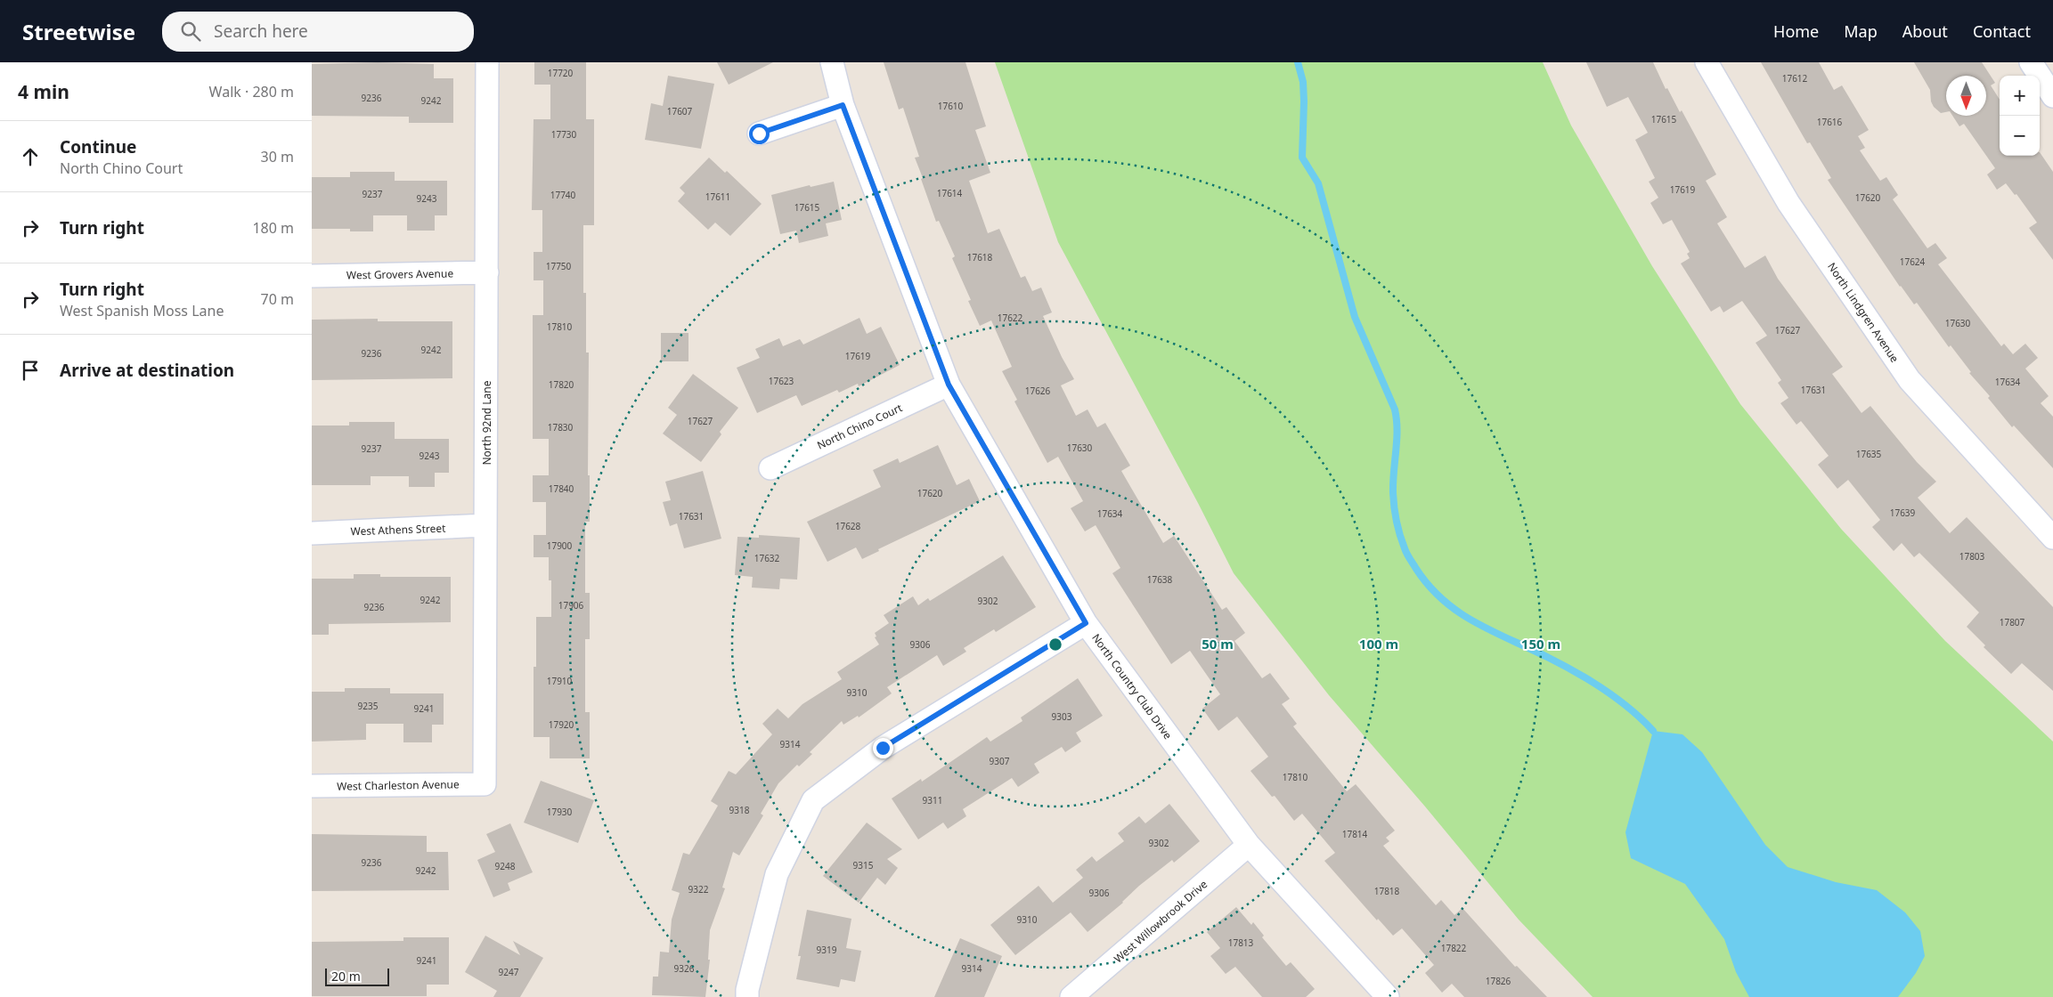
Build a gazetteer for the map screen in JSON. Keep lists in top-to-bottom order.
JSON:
{
  "streets": {
    "street": [
      "West Grovers Avenue",
      "North Lindgren Avenue",
      "North 92nd Lane",
      "North Chino Court",
      "West Athens Street",
      "North Country Club Drive",
      "West Charleston Avenue",
      "West Willowbrook Drive"
    ]
  },
  "crossings": [
    ["West Grovers Avenue", "North 92nd Lane"],
    ["North 92nd Lane", "West Athens Street"],
    ["North 92nd Lane", "West Charleston Avenue"],
    ["North Chino Court", "North Country Club Drive"],
    ["North Country Club Drive", "West Willowbrook Drive"]
  ],
  "house_numbers": [
    "17720",
    "17612",
    "9236",
    "9242",
    "17610",
    "17607",
    "17615",
    "17616",
    "17730",
    "17619",
    "17614",
    "9237",
    "17740",
    "17611",
    "17620",
    "9243",
    "17615",
    "17618",
    "17624",
    "17750",
    "17622",
    "17630",
    "17810",
    "17627",
    "9242",
    "9236",
    "17619",
    "17623",
    "17634",
    "17820",
    "17631",
    "17626",
    "17627",
    "17830",
    "17630",
    "9237",
    "17635",
    "9243",
    "17840",
    "17620",
    "17639",
    "17634",
    "17631",
    "17628",
    "17900",
    "17803",
    "17632",
    "17638",
    "9242",
    "9302",
    "17906",
    "9236",
    "17807",
    "9306",
    "17910",
    "9310",
    "9235",
    "9241",
    "9303",
    "17920",
    "9314",
    "9307",
    "17810",
    "9311",
    "9318",
    "17930",
    "17814",
    "9302",
    "9236",
    "9315",
    "9248",
    "9242",
    "9322",
    "17818",
    "9306",
    "9310",
    "17813",
    "17822",
    "9319",
    "9241",
    "9326",
    "9314",
    "9247",
    "17826"
  ],
  "scale_bar": "20 m",
  "north": "bottom",
  "page": {
    "header": "Streetwise",
    "search": "Search here",
    "nav": [
      "Home",
      "Map",
      "About",
      "Contact"
    ],
    "heading": ["4 min", "Walk · 280 m"],
    "map_buttons": ["+", "−"],
    "list": [
      ["Continue", "North Chino Court", "30 m"],
      ["Turn right", "180 m"],
      ["Turn right", "West Spanish Moss Lane", "70 m"],
      "Arrive at destination"
    ],
    "scale": "20 m"
  },
  "rings": ["50 m", "100 m", "150 m"]
}
